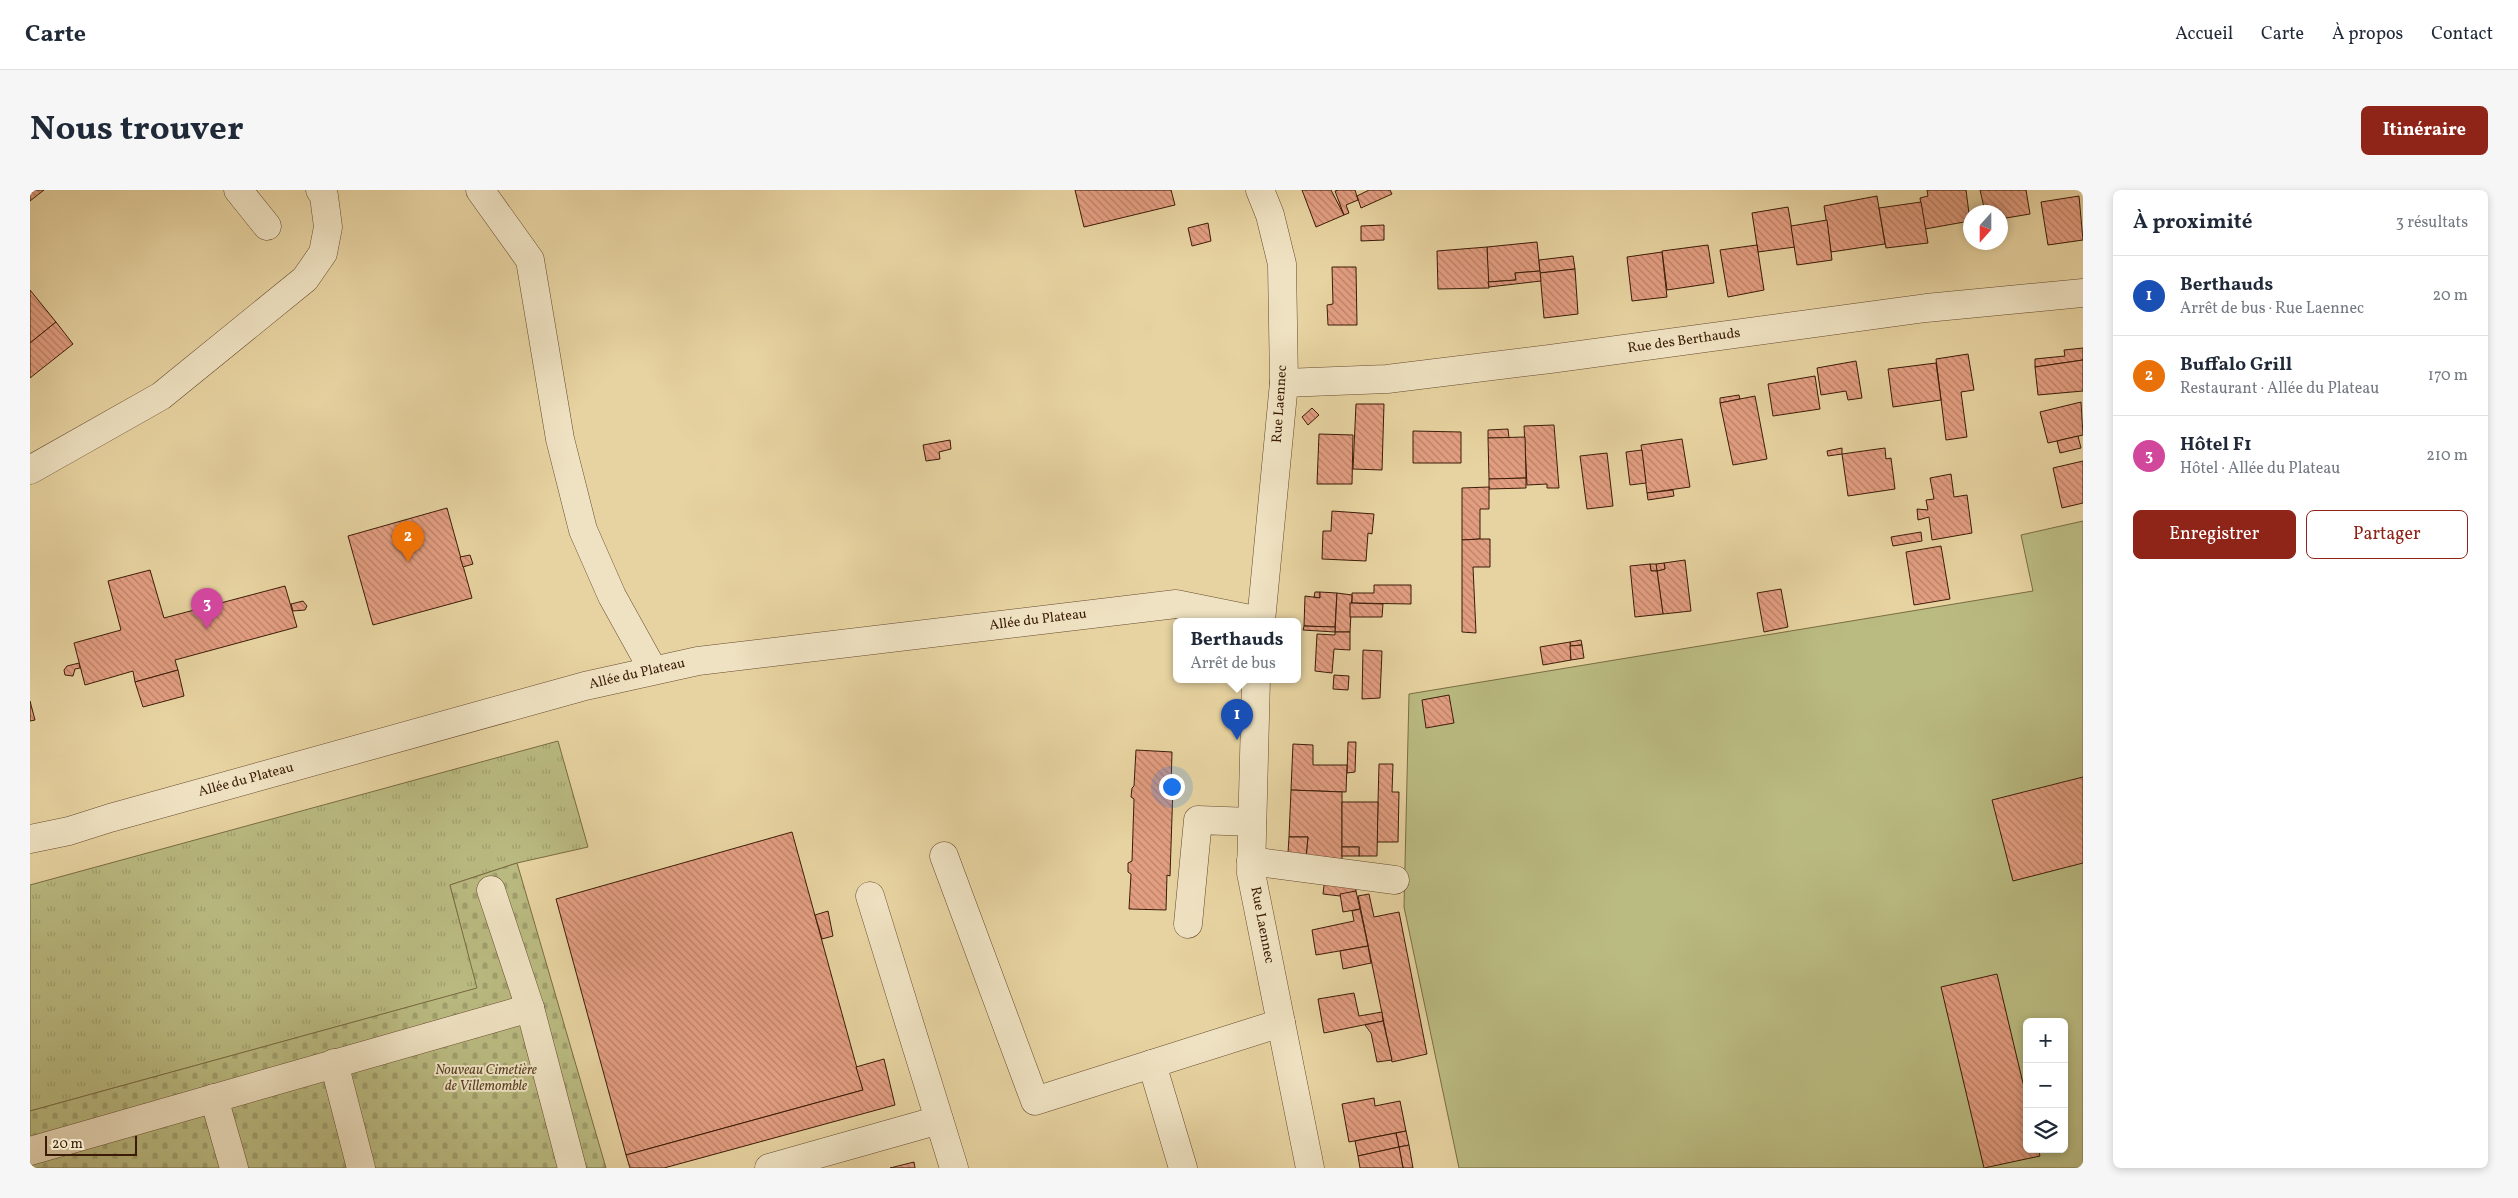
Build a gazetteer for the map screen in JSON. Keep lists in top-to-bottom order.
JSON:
{
  "streets": {
    "street": ["Rue des Berthauds", "Rue Laennec", "Allée du Plateau"]
  },
  "crossings": [
    ["Rue des Berthauds", "Rue Laennec"]
  ],
  "parks": ["Nouveau Cimetière de Villemomble"],
  "scale_bar": "20 m",
  "north": "bottom",
  "page": {
    "header": "Carte",
    "nav": [
      "Accueil",
      "Carte",
      "À propos",
      "Contact"
    ],
    "title": "Nous trouver",
    "buttons": [
      "Itinéraire",
      ["Enregistrer", "Partager"]
    ],
    "heading": ["À proximité", "3 résultats"],
    "list": [
      {
        "mark": "1",
        "name": "Berthauds",
        "note": "Arrêt de bus · Rue Laennec",
        "value": "20 m"
      },
      {
        "mark": "2",
        "name": "Buffalo Grill",
        "note": "Restaurant · Allée du Plateau",
        "value": "170 m"
      },
      {
        "mark": "3",
        "name": "Hôtel F1",
        "note": "Hôtel · Allée du Plateau",
        "value": "210 m"
      }
    ],
    "pins": ["2", "3", "1"],
    "popup": ["Berthauds", "Arrêt de bus"],
    "map_buttons": ["+", "−"],
    "scale": "20 m"
  }
}
